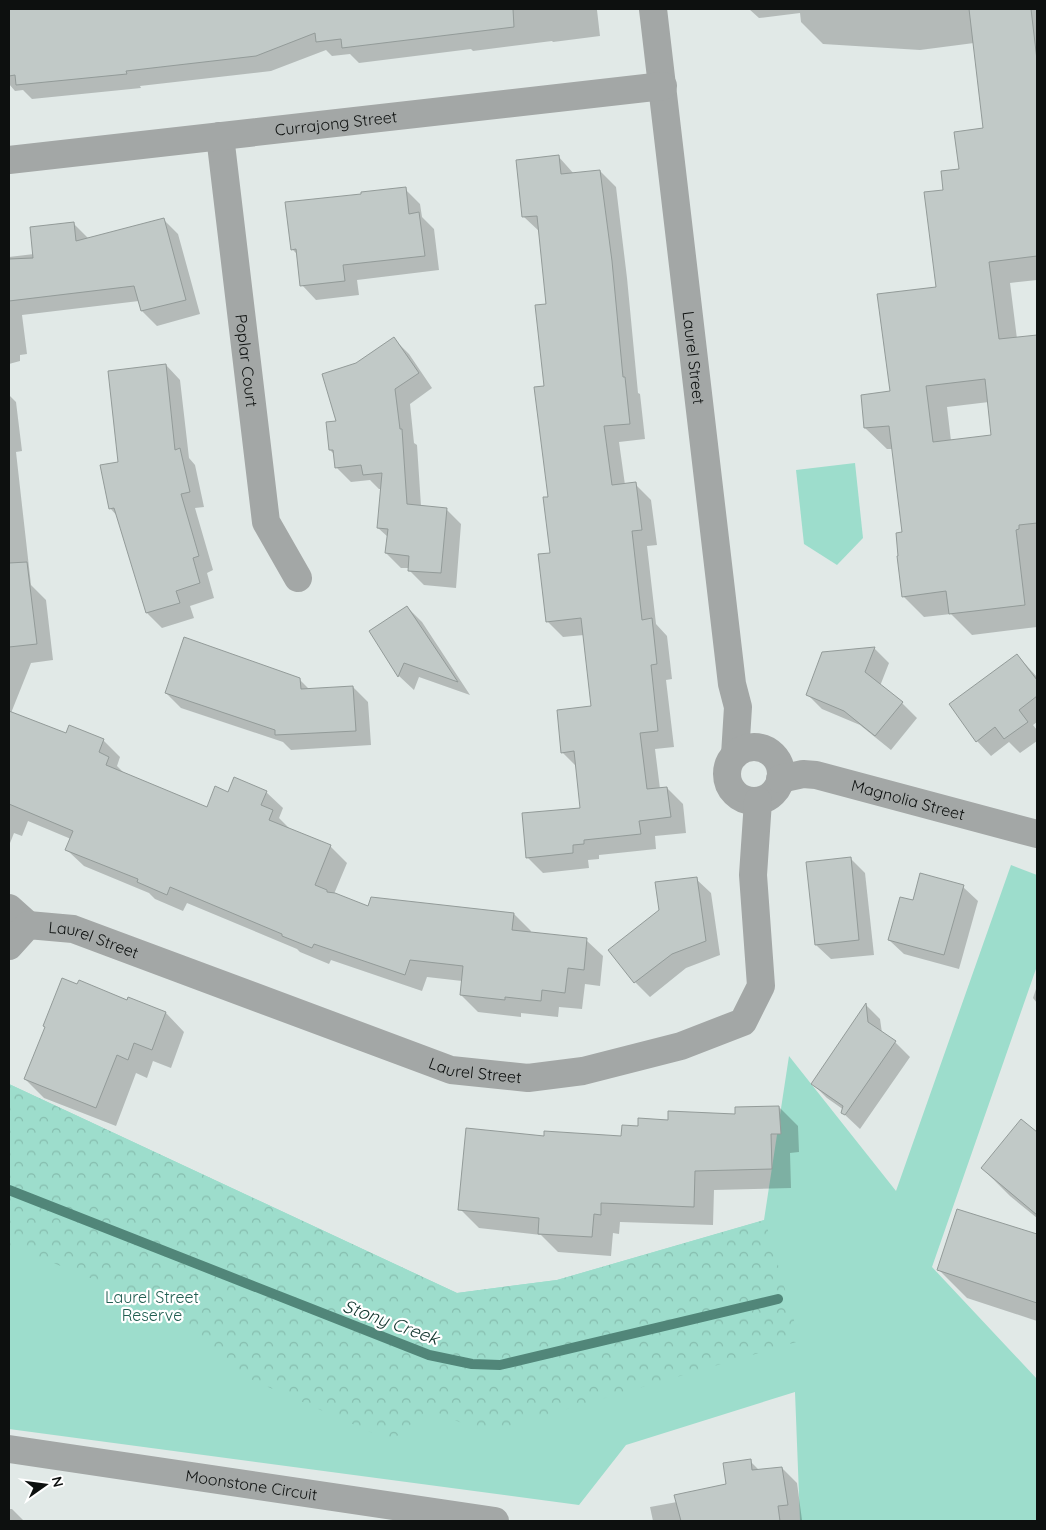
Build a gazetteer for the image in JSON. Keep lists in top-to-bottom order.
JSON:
{
  "streets": {
    "street": [
      "Currajong Street",
      "Laurel Street",
      "Poplar Court",
      "Magnolia Street",
      "Moonstone Circuit"
    ]
  },
  "crossings": [
    ["Currajong Street", "Laurel Street"],
    ["Currajong Street", "Poplar Court"],
    ["Laurel Street", "Magnolia Street"]
  ],
  "water": ["Stony Creek"],
  "parks": ["Laurel Street Reserve"],
  "north": "right"
}
